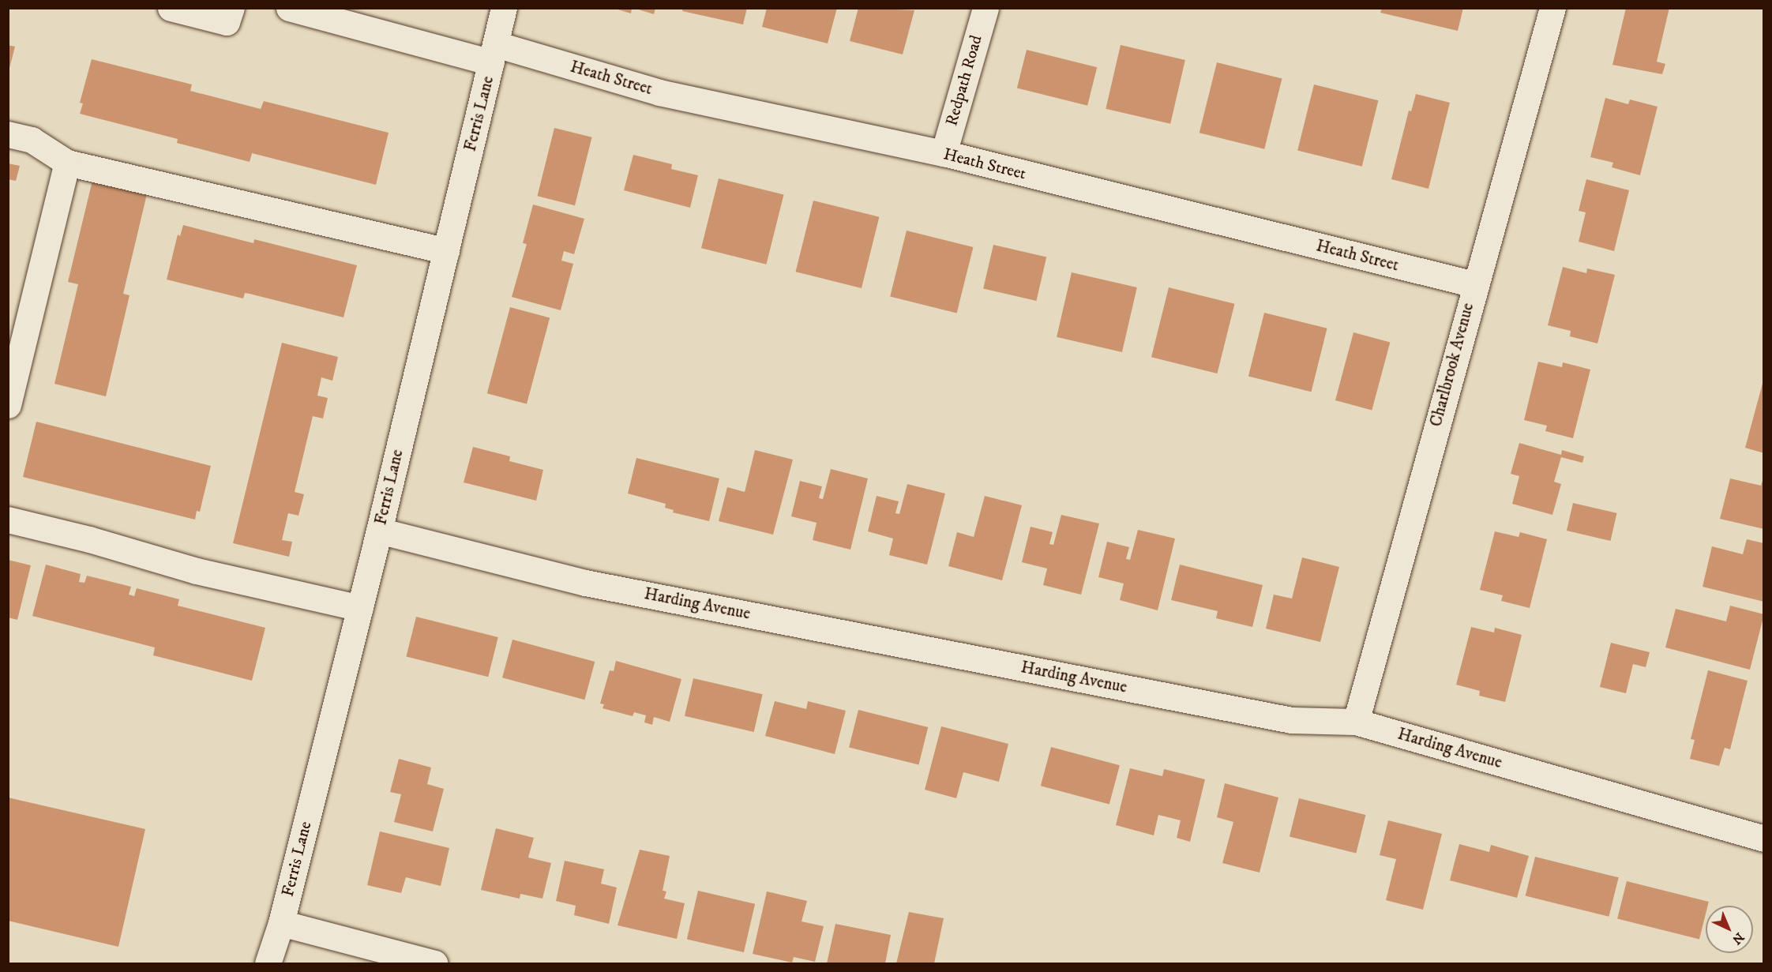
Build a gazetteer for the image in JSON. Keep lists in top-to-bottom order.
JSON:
{
  "streets": {
    "street": [
      "Heath Street",
      "Redpath Road",
      "Ferris Lane",
      "Charlbrook Avenue",
      "Harding Avenue"
    ]
  },
  "crossings": [
    ["Heath Street", "Redpath Road"],
    ["Heath Street", "Ferris Lane"],
    ["Heath Street", "Charlbrook Avenue"],
    ["Ferris Lane", "Harding Avenue"],
    ["Charlbrook Avenue", "Harding Avenue"]
  ],
  "north": "bottom right"
}
